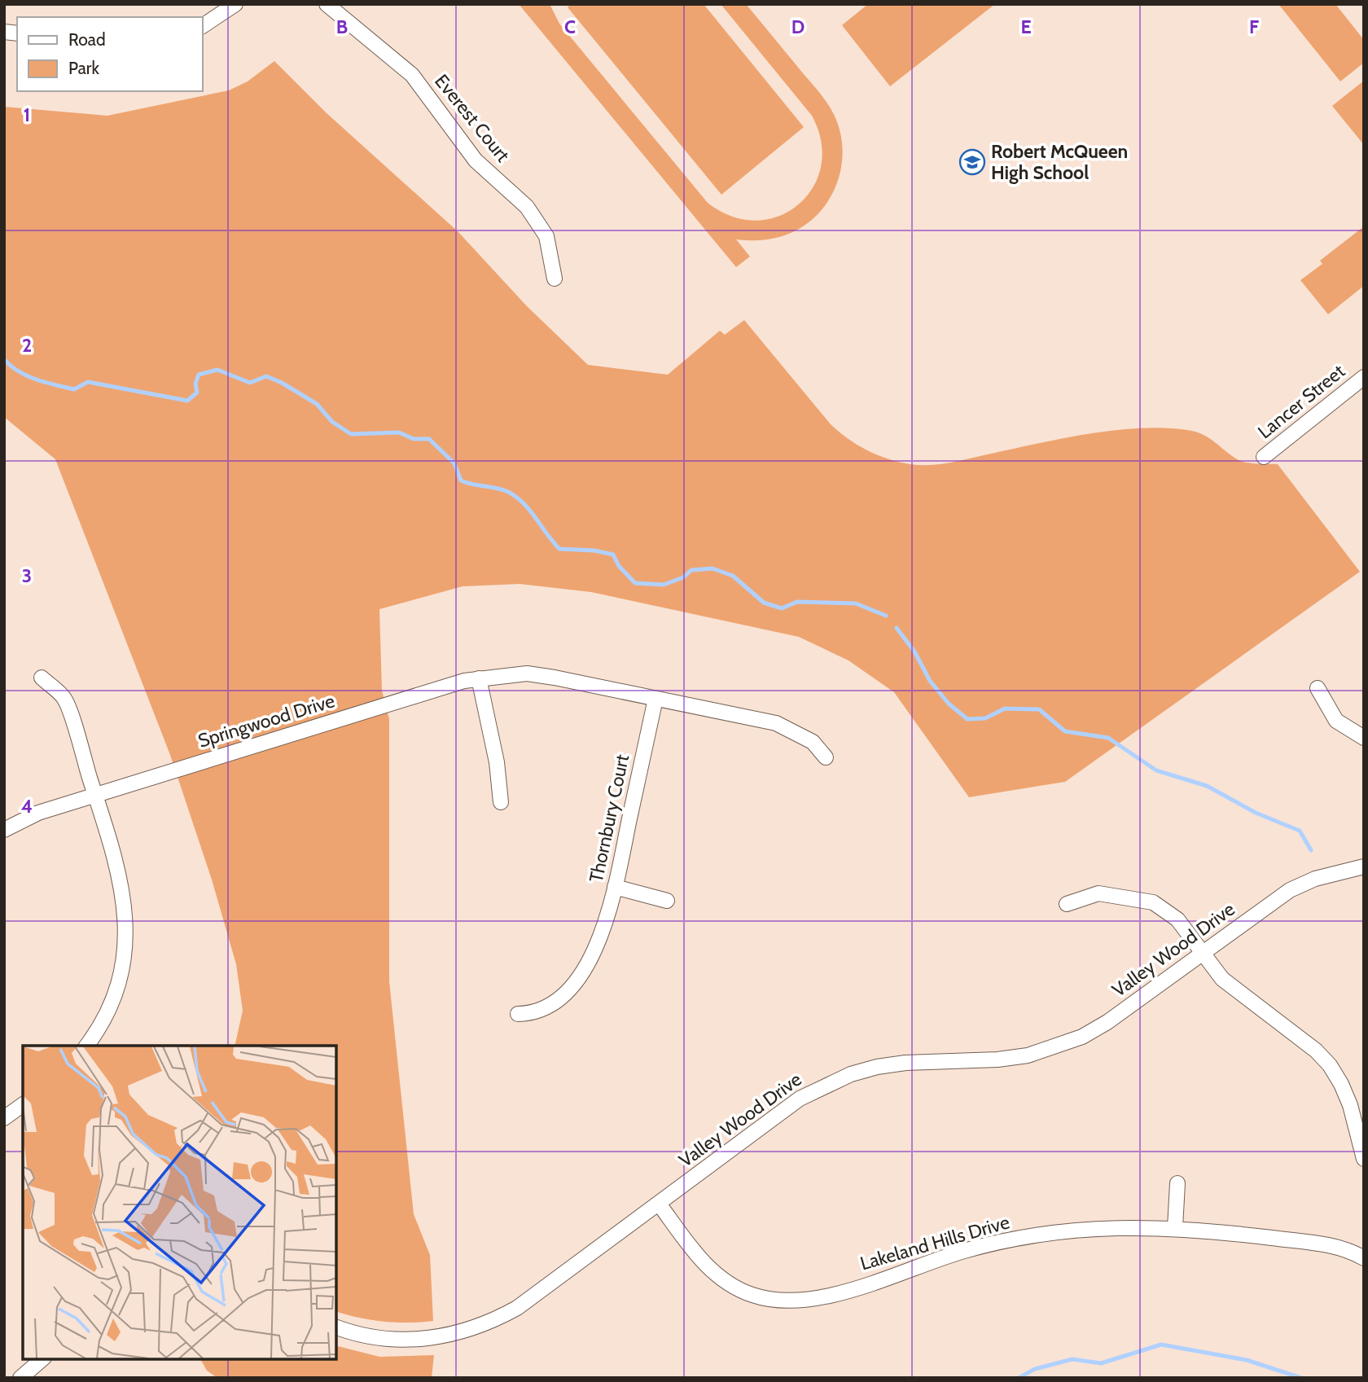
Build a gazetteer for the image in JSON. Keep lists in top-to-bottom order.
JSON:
{
  "streets": {
    "street": [
      "Everest Court",
      "Lancer Street",
      "Springwood Drive",
      "Thornbury Court",
      "Valley Wood Drive",
      "Lakeland Hills Drive"
    ]
  },
  "crossings": [
    ["Springwood Drive", "Thornbury Court"],
    ["Valley Wood Drive", "Lakeland Hills Drive"]
  ],
  "places": {
    "school or university": ["Robert McQueen High School"]
  },
  "legend": ["Road", "Park"],
  "grid": {
    "columns": [
      "B",
      "C",
      "D",
      "E",
      "F"
    ],
    "rows": [
      "1",
      "2",
      "3",
      "4"
    ]
  }
}
